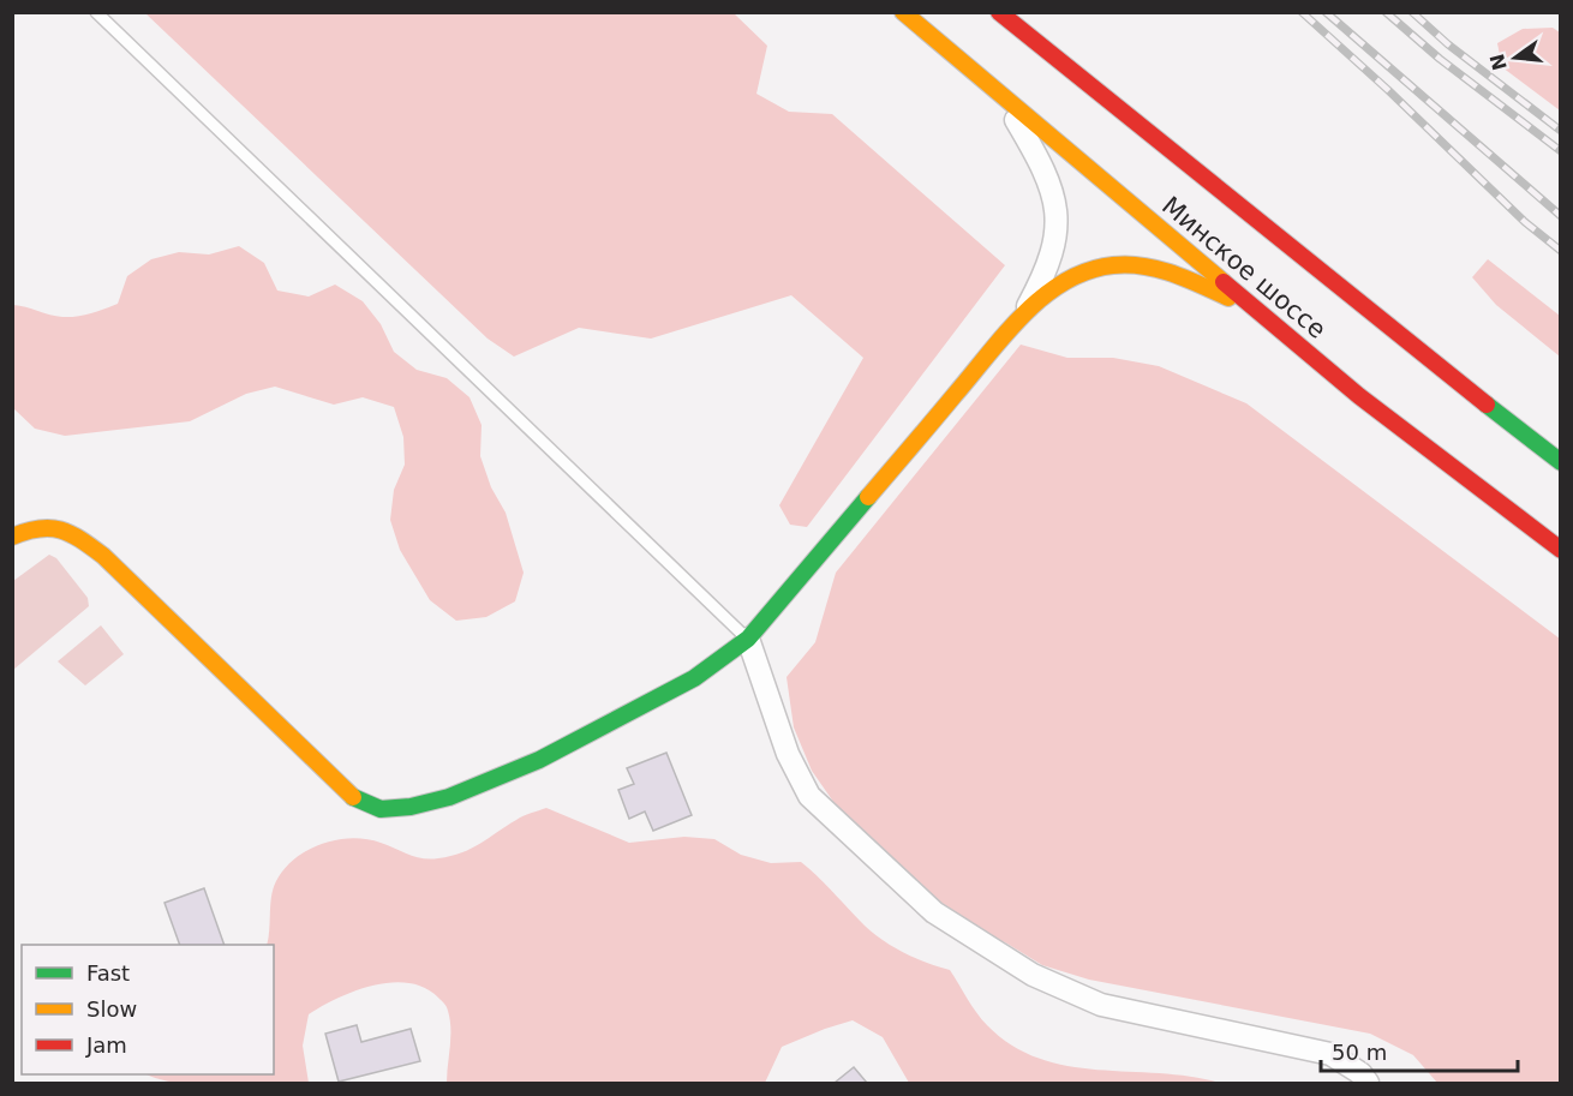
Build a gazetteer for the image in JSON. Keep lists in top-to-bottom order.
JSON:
{
  "streets": {
    "main road": ["Минское шоссе"]
  },
  "legend": ["Fast", "Slow", "Jam"],
  "scale_bar": "50 m",
  "north": "left"
}
